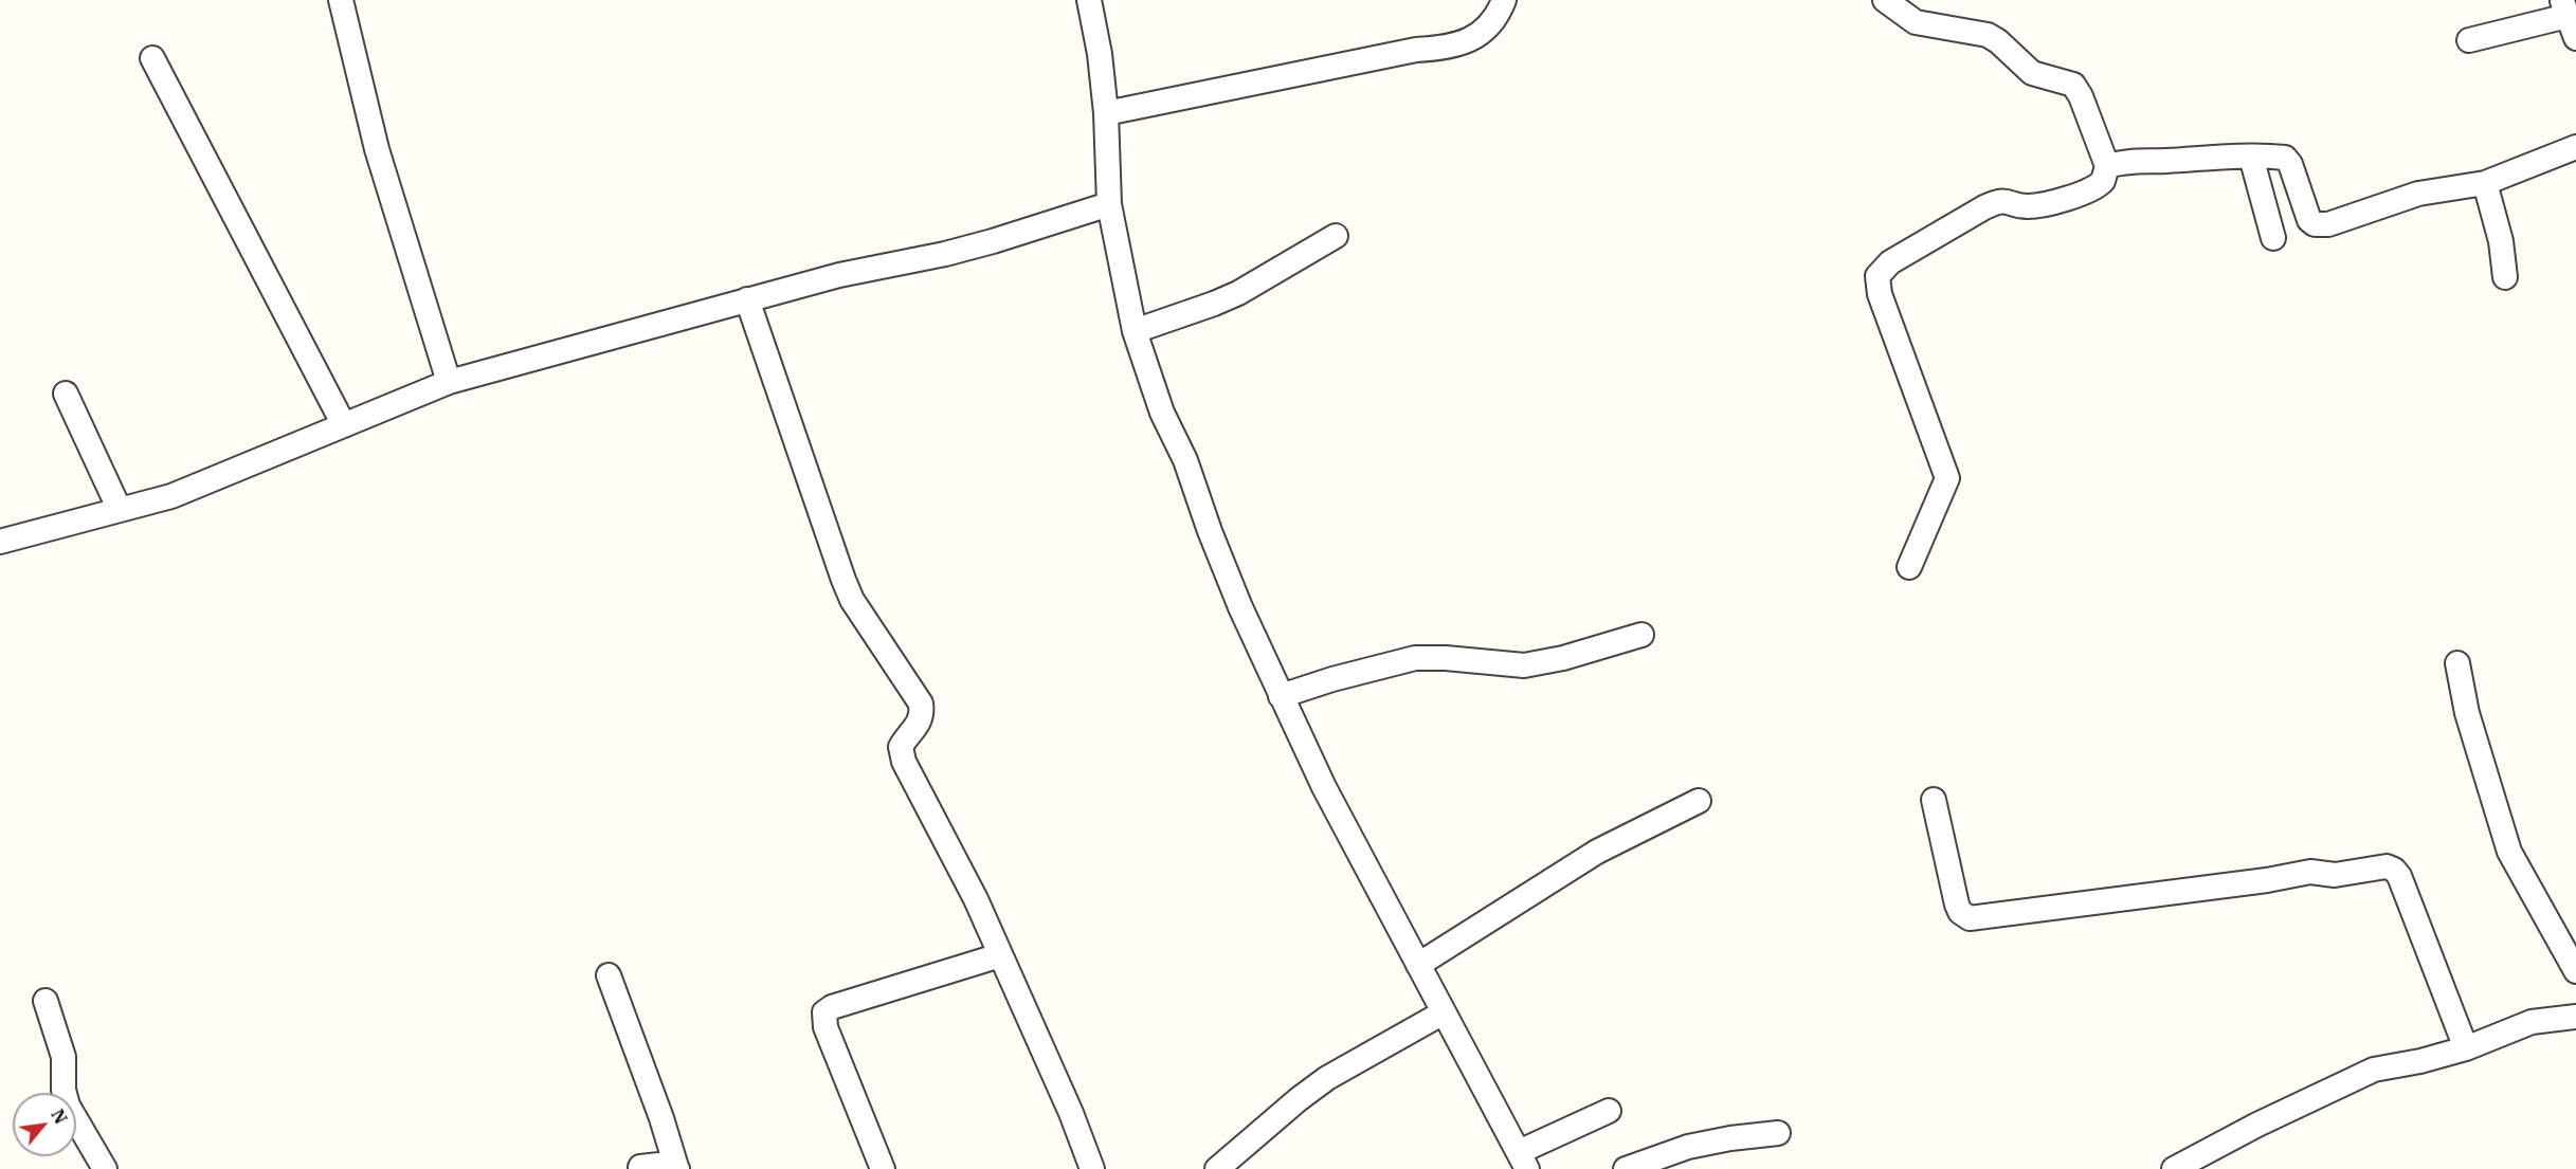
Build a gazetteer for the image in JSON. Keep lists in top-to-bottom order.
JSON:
{
  "north": "top right"
}
